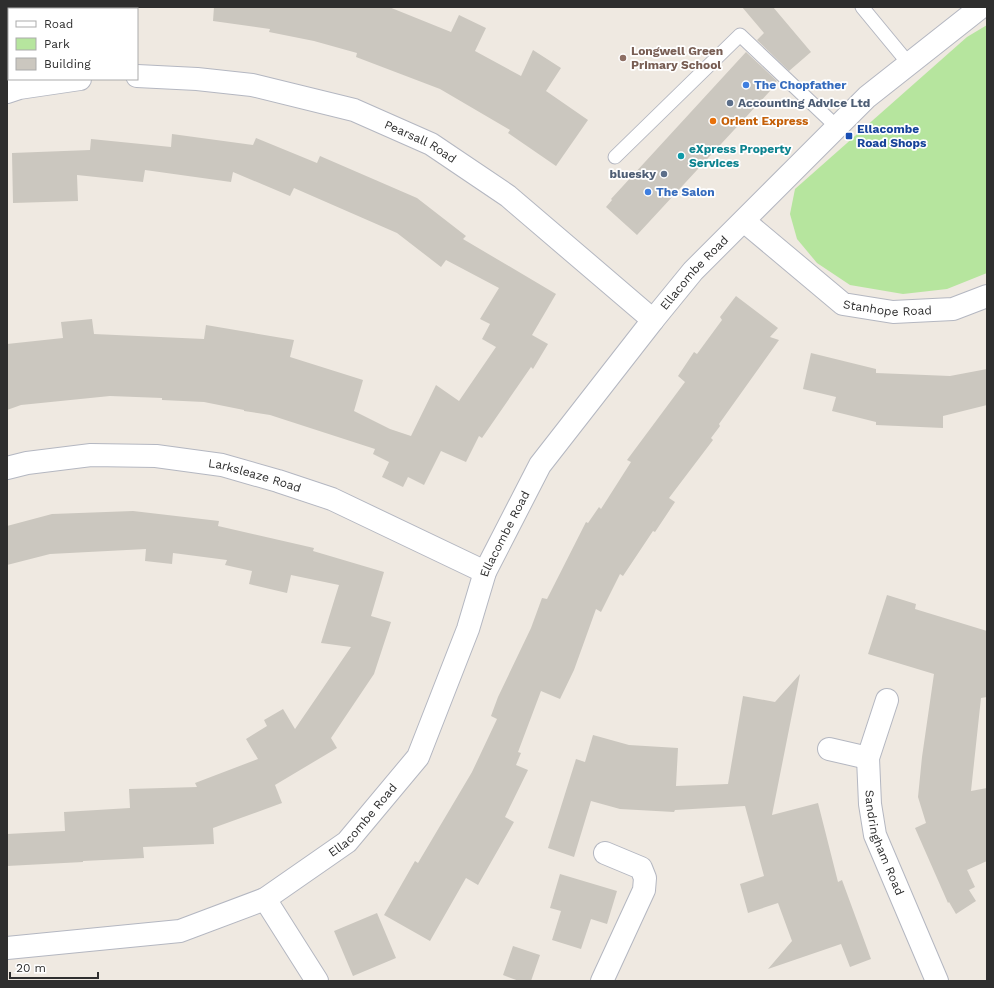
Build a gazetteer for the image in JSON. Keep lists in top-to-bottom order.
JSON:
{
  "streets": {
    "street": [
      "Pearsall Road",
      "Ellacombe Road",
      "Stanhope Road",
      "Larksleaze Road",
      "Sandringham Road"
    ]
  },
  "crossings": [
    ["Pearsall Road", "Ellacombe Road"],
    ["Ellacombe Road", "Stanhope Road"],
    ["Ellacombe Road", "Larksleaze Road"]
  ],
  "places": {
    "other": [
      "Longwell Green Primary School",
      "The Chopfather",
      "Accounting Advice Ltd",
      "Orient Express",
      "eXpress Property Services",
      "bluesky",
      "The Salon"
    ],
    "transit": ["Ellacombe Road Shops"]
  },
  "legend": ["Road", "Park", "Building"],
  "scale_bar": "20 m"
}
